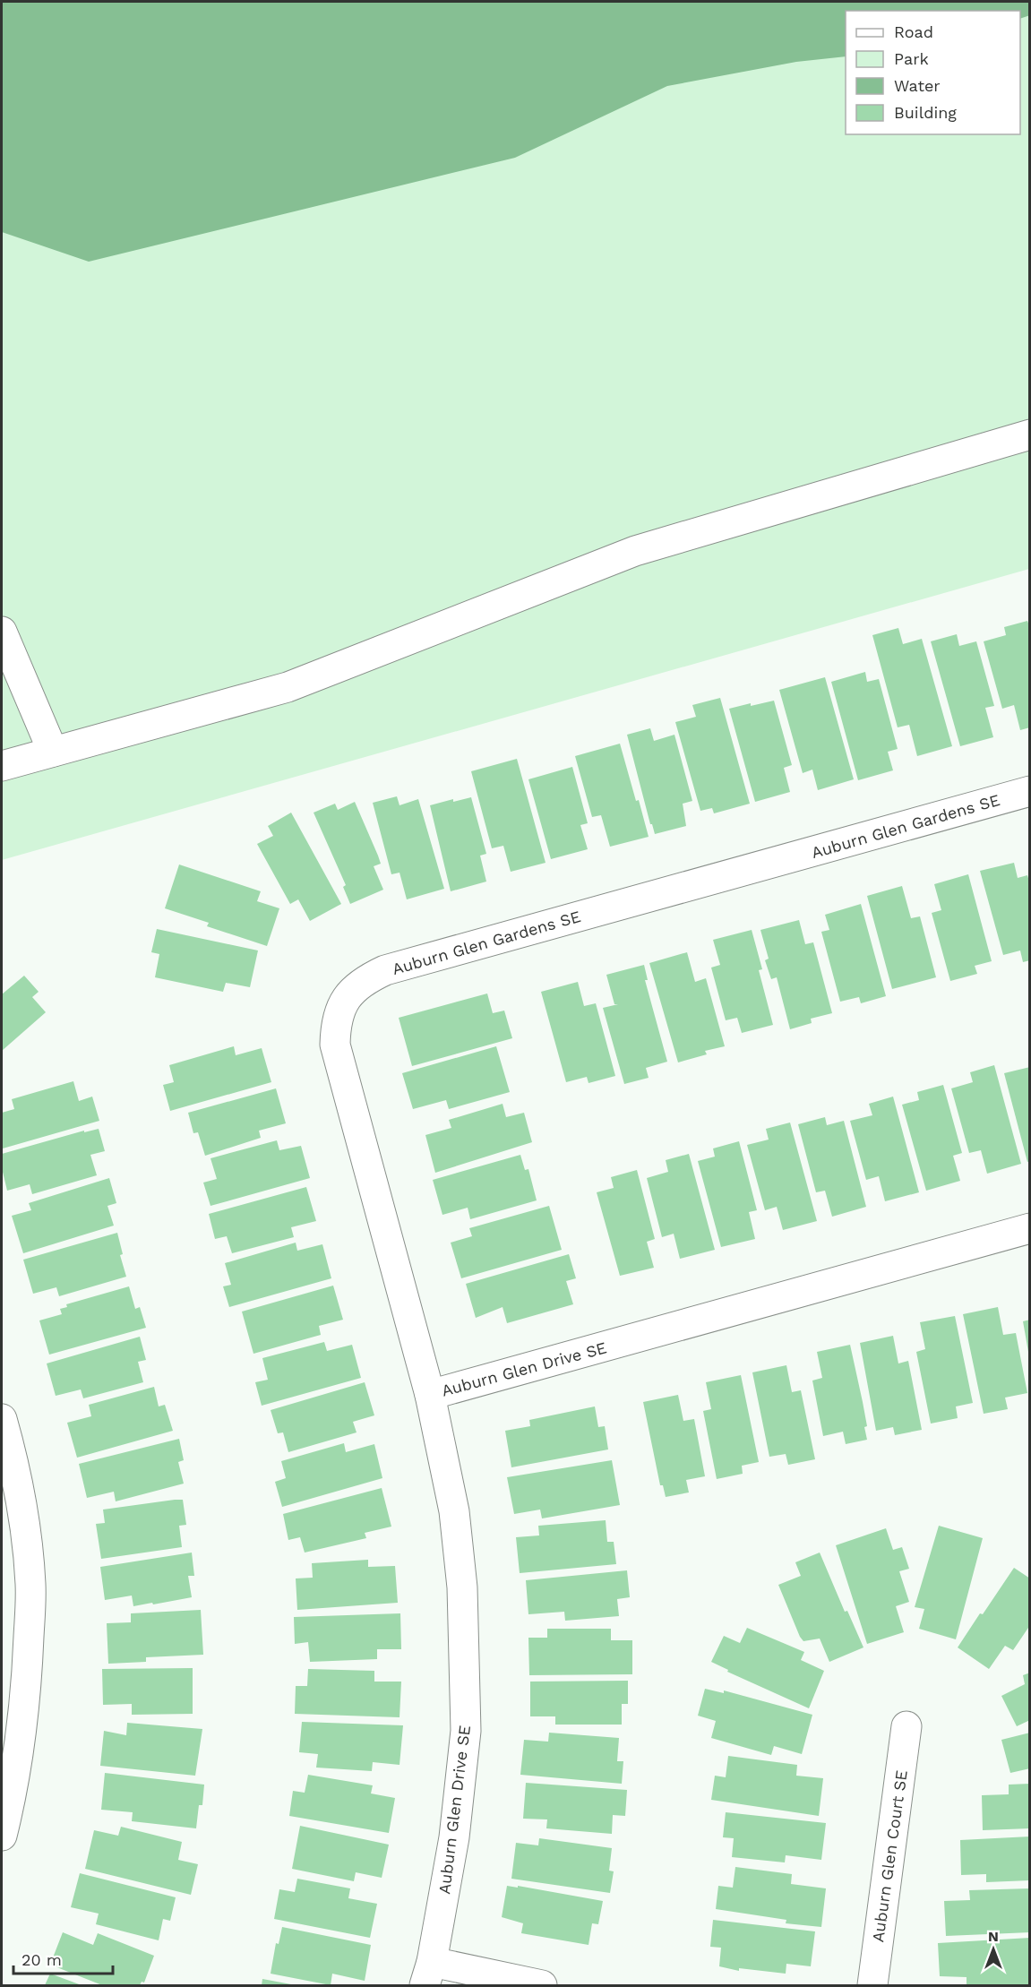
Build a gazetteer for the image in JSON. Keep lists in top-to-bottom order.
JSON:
{
  "streets": {
    "street": ["Auburn Glen Gardens SE", "Auburn Glen Drive SE", "Auburn Glen Court SE"]
  },
  "crossings": [
    ["Auburn Glen Gardens SE", "Auburn Glen Drive SE"]
  ],
  "legend": [
    "Road",
    "Park",
    "Water",
    "Building"
  ],
  "scale_bar": "20 m",
  "north": "top"
}
